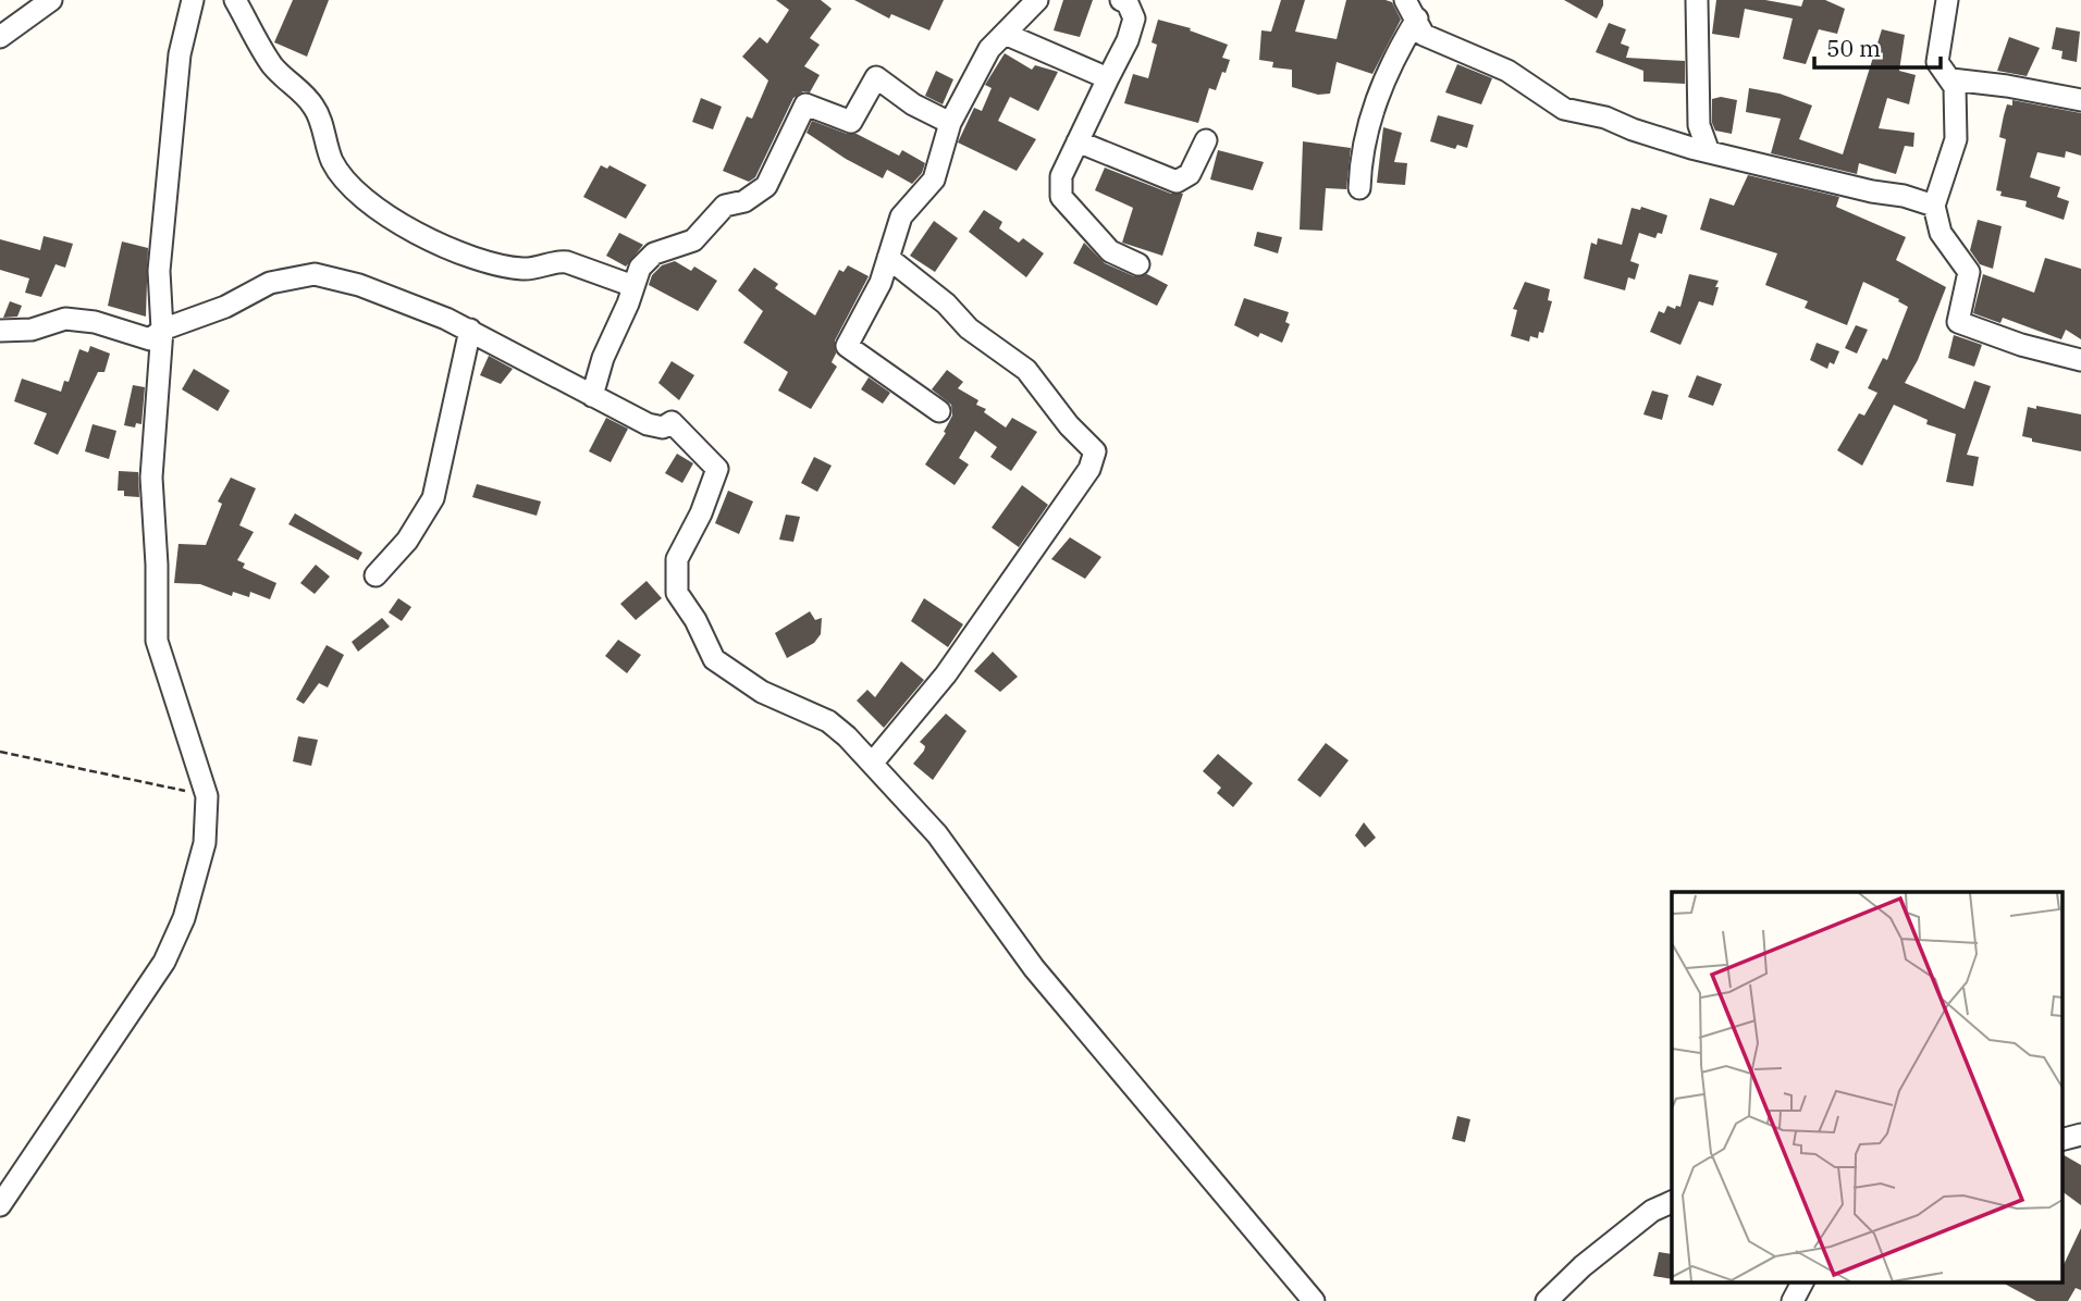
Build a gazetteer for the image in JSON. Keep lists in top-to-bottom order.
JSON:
{
  "scale_bar": "50 m"
}
